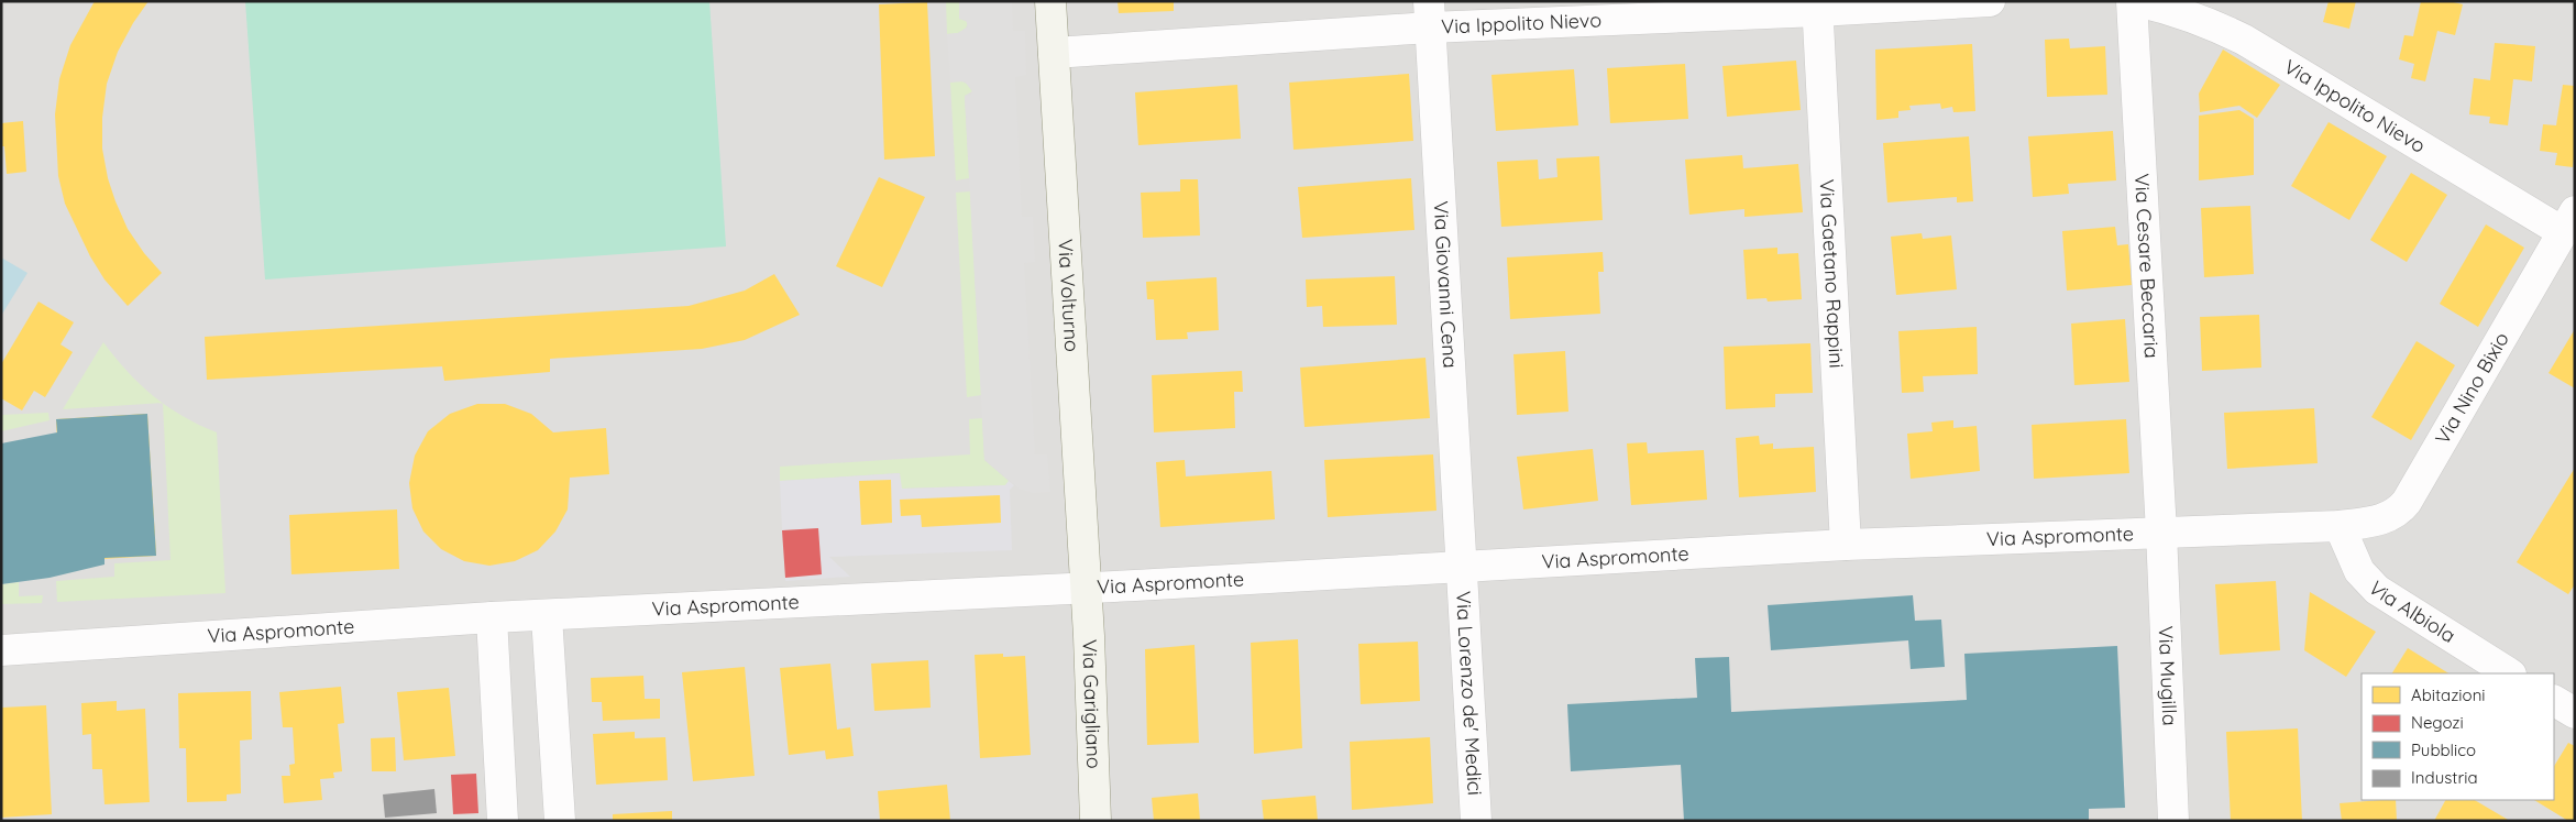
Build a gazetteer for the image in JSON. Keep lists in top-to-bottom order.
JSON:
{
  "streets": {
    "main road": ["Via Volturno", "Via Garigliano"],
    "street": [
      "Via Ippolito Nievo",
      "Via Cesare Beccaria",
      "Via Gaetano Rappini",
      "Via Giovanni Cena",
      "Via Nino Bixio",
      "Via Aspromonte",
      "Via Albiola",
      "Via Mugilla",
      "Via Lorenzo de' Medici"
    ]
  },
  "crossings": [
    ["Via Ippolito Nievo", "Via Gaetano Rappini"],
    ["Via Ippolito Nievo", "Via Giovanni Cena"],
    ["Via Ippolito Nievo", "Via Volturno"],
    ["Via Ippolito Nievo", "Via Nino Bixio"],
    ["Via Cesare Beccaria", "Via Aspromonte"],
    ["Via Cesare Beccaria", "Via Mugilla"],
    ["Via Gaetano Rappini", "Via Aspromonte"],
    ["Via Giovanni Cena", "Via Aspromonte"],
    ["Via Giovanni Cena", "Via Lorenzo de' Medici"],
    ["Via Volturno", "Via Aspromonte"],
    ["Via Volturno", "Via Garigliano"],
    ["Via Nino Bixio", "Via Aspromonte"],
    ["Via Nino Bixio", "Via Albiola"],
    ["Via Aspromonte", "Via Albiola"],
    ["Via Aspromonte", "Via Mugilla"],
    ["Via Aspromonte", "Via Lorenzo de' Medici"],
    ["Via Aspromonte", "Via Garigliano"]
  ],
  "legend": [
    "Abitazioni",
    "Negozi",
    "Pubblico",
    "Industria"
  ]
}
